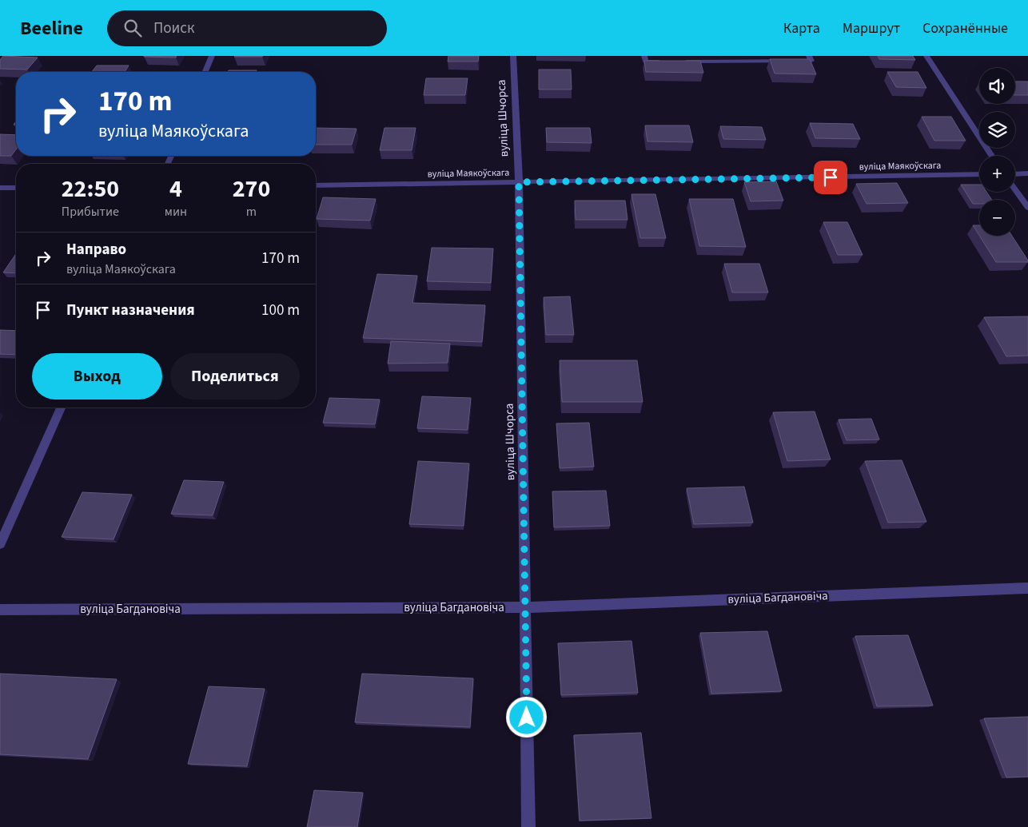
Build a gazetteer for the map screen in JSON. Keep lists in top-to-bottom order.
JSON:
{
  "streets": {
    "street": ["вуліца Шчорса", "вуліца Маякоўскага", "вуліца Багдановіча"]
  },
  "crossings": [
    ["вуліца Шчорса", "вуліца Маякоўскага"],
    ["вуліца Шчорса", "вуліца Багдановіча"]
  ],
  "page": {
    "header": "Beeline",
    "search": "Поиск",
    "nav": ["Карта", "Маршрут", "Сохранённые"],
    "map_buttons": ["+", "−"],
    "turn": ["170 m", "вуліца Маякоўскага"],
    "eta": [
      "22:50",
      "Прибытие",
      "4",
      "мин",
      "270",
      "m"
    ],
    "list": [
      {
        "name": "Направо",
        "note": "вуліца Маякоўскага",
        "value": "170 m"
      },
      {
        "name": "Пункт назначения",
        "value": "100 m"
      }
    ],
    "buttons": ["Выход", "Поделиться"]
  }
}
